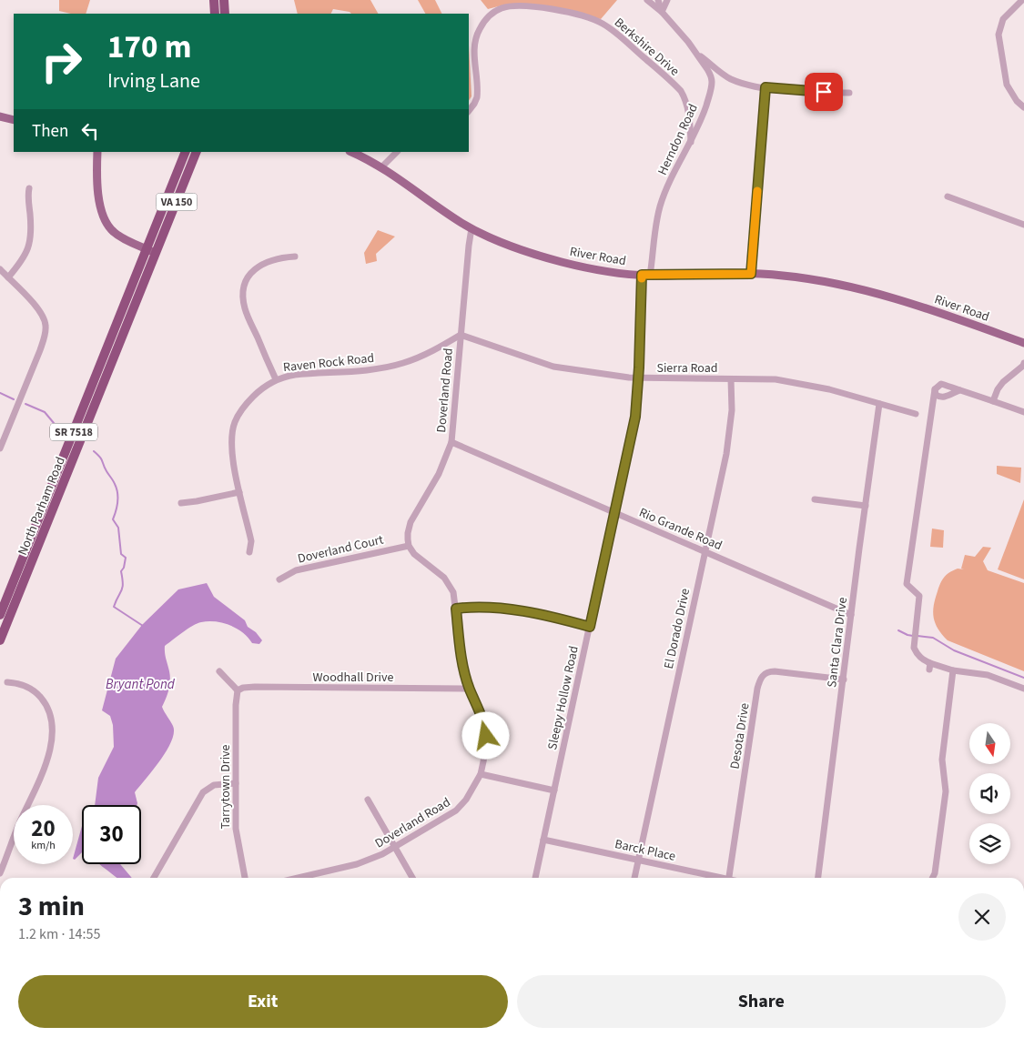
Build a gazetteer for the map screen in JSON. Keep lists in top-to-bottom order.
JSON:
{
  "streets": {
    "highway": ["VA 150", "SR 7518", "North Parham Road"],
    "main road": ["River Road"],
    "street": [
      "Berkshire Drive",
      "Herndon Road",
      "Raven Rock Road",
      "Sierra Road",
      "Doverland Road",
      "Rio Grande Road",
      "Doverland Court",
      "El Dorado Drive",
      "Santa Clara Drive",
      "Woodhall Drive",
      "Sleepy Hollow Road",
      "Desota Drive",
      "Tarrytown Drive",
      "Barck Place"
    ]
  },
  "crossings": [
    ["Berkshire Drive", "Herndon Road"],
    ["Herndon Road", "River Road"],
    ["Herndon Road", "Sleepy Hollow Road"],
    ["VA 150", "North Parham Road"],
    ["River Road", "Doverland Road"],
    ["River Road", "Sleepy Hollow Road"],
    ["Raven Rock Road", "Sierra Road"],
    ["Raven Rock Road", "Doverland Road"],
    ["Sierra Road", "Doverland Road"],
    ["Sierra Road", "El Dorado Drive"],
    ["Sierra Road", "Santa Clara Drive"],
    ["Sierra Road", "Sleepy Hollow Road"],
    ["Doverland Road", "Rio Grande Road"],
    ["Doverland Road", "Doverland Court"],
    ["Doverland Road", "Woodhall Drive"],
    ["Rio Grande Road", "El Dorado Drive"],
    ["Rio Grande Road", "Santa Clara Drive"],
    ["Rio Grande Road", "Sleepy Hollow Road"],
    ["El Dorado Drive", "Barck Place"],
    ["Santa Clara Drive", "Desota Drive"],
    ["Woodhall Drive", "Tarrytown Drive"],
    ["Sleepy Hollow Road", "Barck Place"]
  ],
  "water": ["Bryant Pond"],
  "north": "bottom",
  "page": {
    "turn": ["170 m", "Irving Lane"],
    "then": "Then",
    "speed": "20 km/h",
    "limit": "30",
    "heading": ["3 min", "1.2 km · 14:55"],
    "buttons": ["Exit", "Share"]
  }
}
